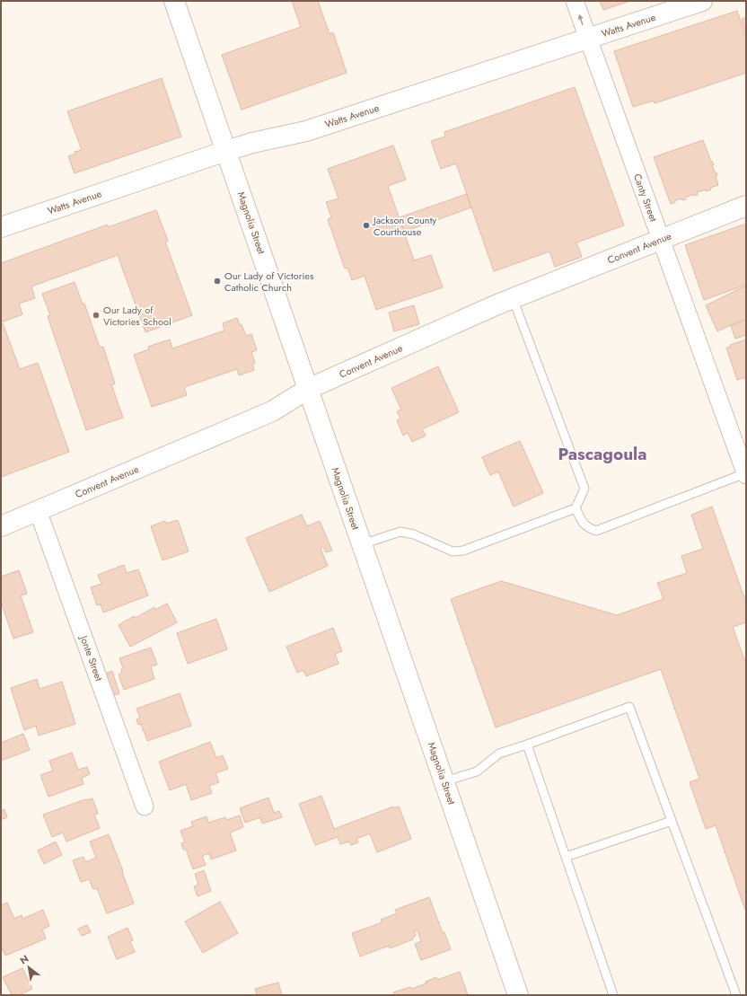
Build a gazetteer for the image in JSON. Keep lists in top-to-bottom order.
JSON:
{
  "streets": {
    "street": [
      "Watts Avenue",
      "Canty Street",
      "Magnolia Street",
      "Convent Avenue",
      "Jonte Street"
    ]
  },
  "crossings": [
    ["Watts Avenue", "Canty Street"],
    ["Watts Avenue", "Magnolia Street"],
    ["Canty Street", "Convent Avenue"],
    ["Magnolia Street", "Convent Avenue"],
    ["Convent Avenue", "Jonte Street"]
  ],
  "districts": ["Pascagoula"],
  "places": ["Jackson County Courthouse", "Our Lady of Victories Catholic Church", "Our Lady of Victories School"],
  "north": "top left"
}
